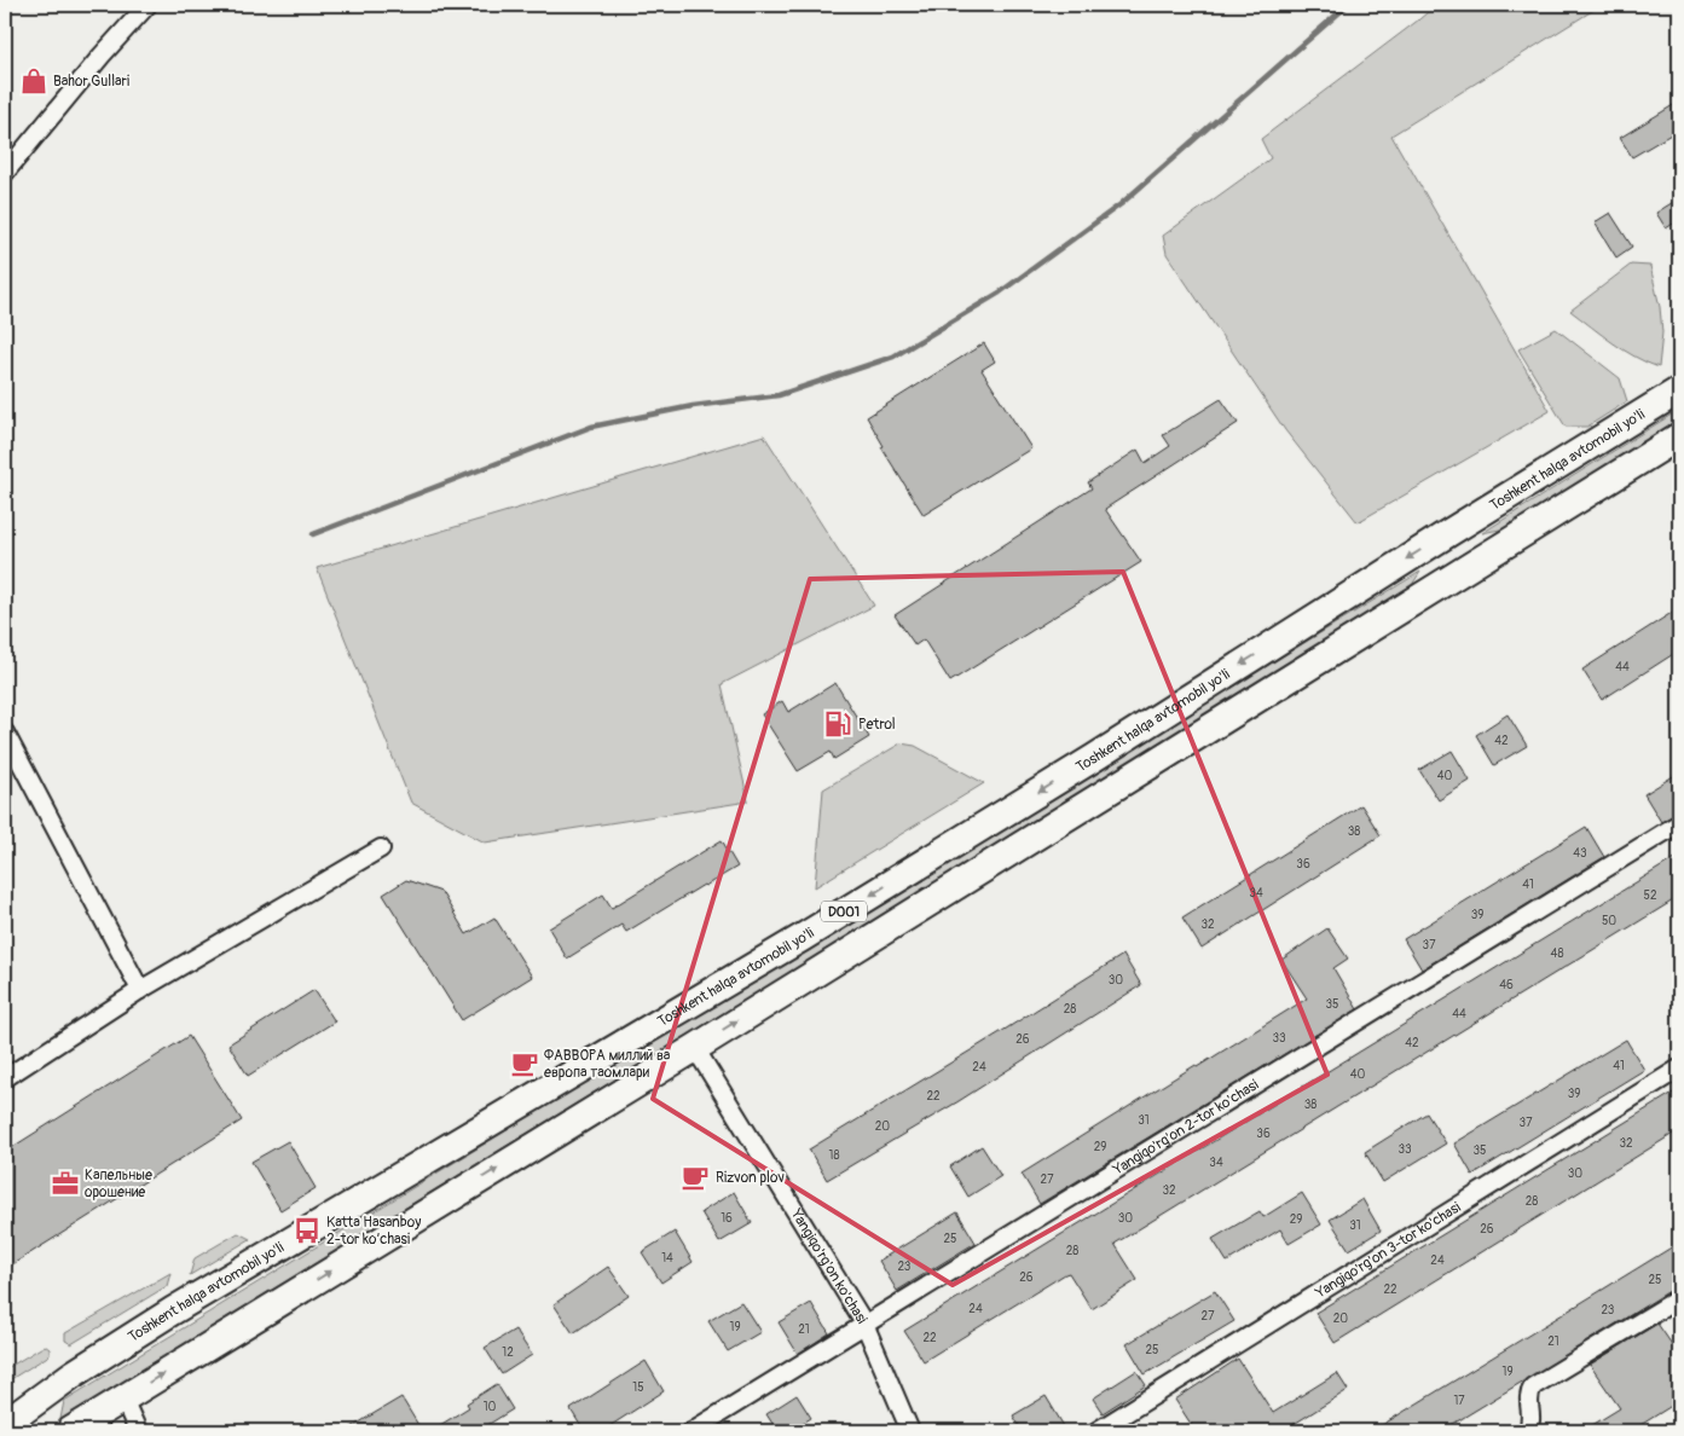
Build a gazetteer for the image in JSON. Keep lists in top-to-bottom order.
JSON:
{
  "streets": {
    "highway": ["Toshkent halqa avtomobil yo'li", "D001"],
    "street": ["Yangiqo'rg'on 2-tor ko'chasi", "Yangiqo'rg'on 3-tor ko'chasi", "Yangiqo'rg'on ko'chasi"]
  },
  "crossings": [
    ["D001", "Yangiqo'rg'on ko'chasi"],
    ["Yangiqo'rg'on 2-tor ko'chasi", "Yangiqo'rg'on ko'chasi"]
  ],
  "places": {
    "shop": ["Bahor Gullari"],
    "fuel station": ["Petrol"],
    "cafe": ["ФАВВОРА миллий ва европа таомлари", "Rizvon plov"],
    "office": ["Капельные орошение"],
    "bus stop": ["Katta Hasanboy 2-tor ko’chasi"]
  },
  "house_numbers": [
    "44",
    "42",
    "40",
    "38",
    "43",
    "36",
    "41",
    "34",
    "52",
    "39",
    "50",
    "32",
    "37",
    "48",
    "30",
    "46",
    "35",
    "28",
    "44",
    "33",
    "26",
    "42",
    "41",
    "24",
    "40",
    "39",
    "22",
    "38",
    "31",
    "37",
    "20",
    "36",
    "32",
    "29",
    "33",
    "35",
    "18",
    "34",
    "30",
    "27",
    "32",
    "28",
    "16",
    "30",
    "29",
    "31",
    "26",
    "25",
    "28",
    "14",
    "24",
    "23",
    "26",
    "25",
    "22",
    "24",
    "23",
    "27",
    "20",
    "19",
    "21",
    "22",
    "21",
    "25",
    "12",
    "19",
    "15",
    "17",
    "10"
  ]
}
